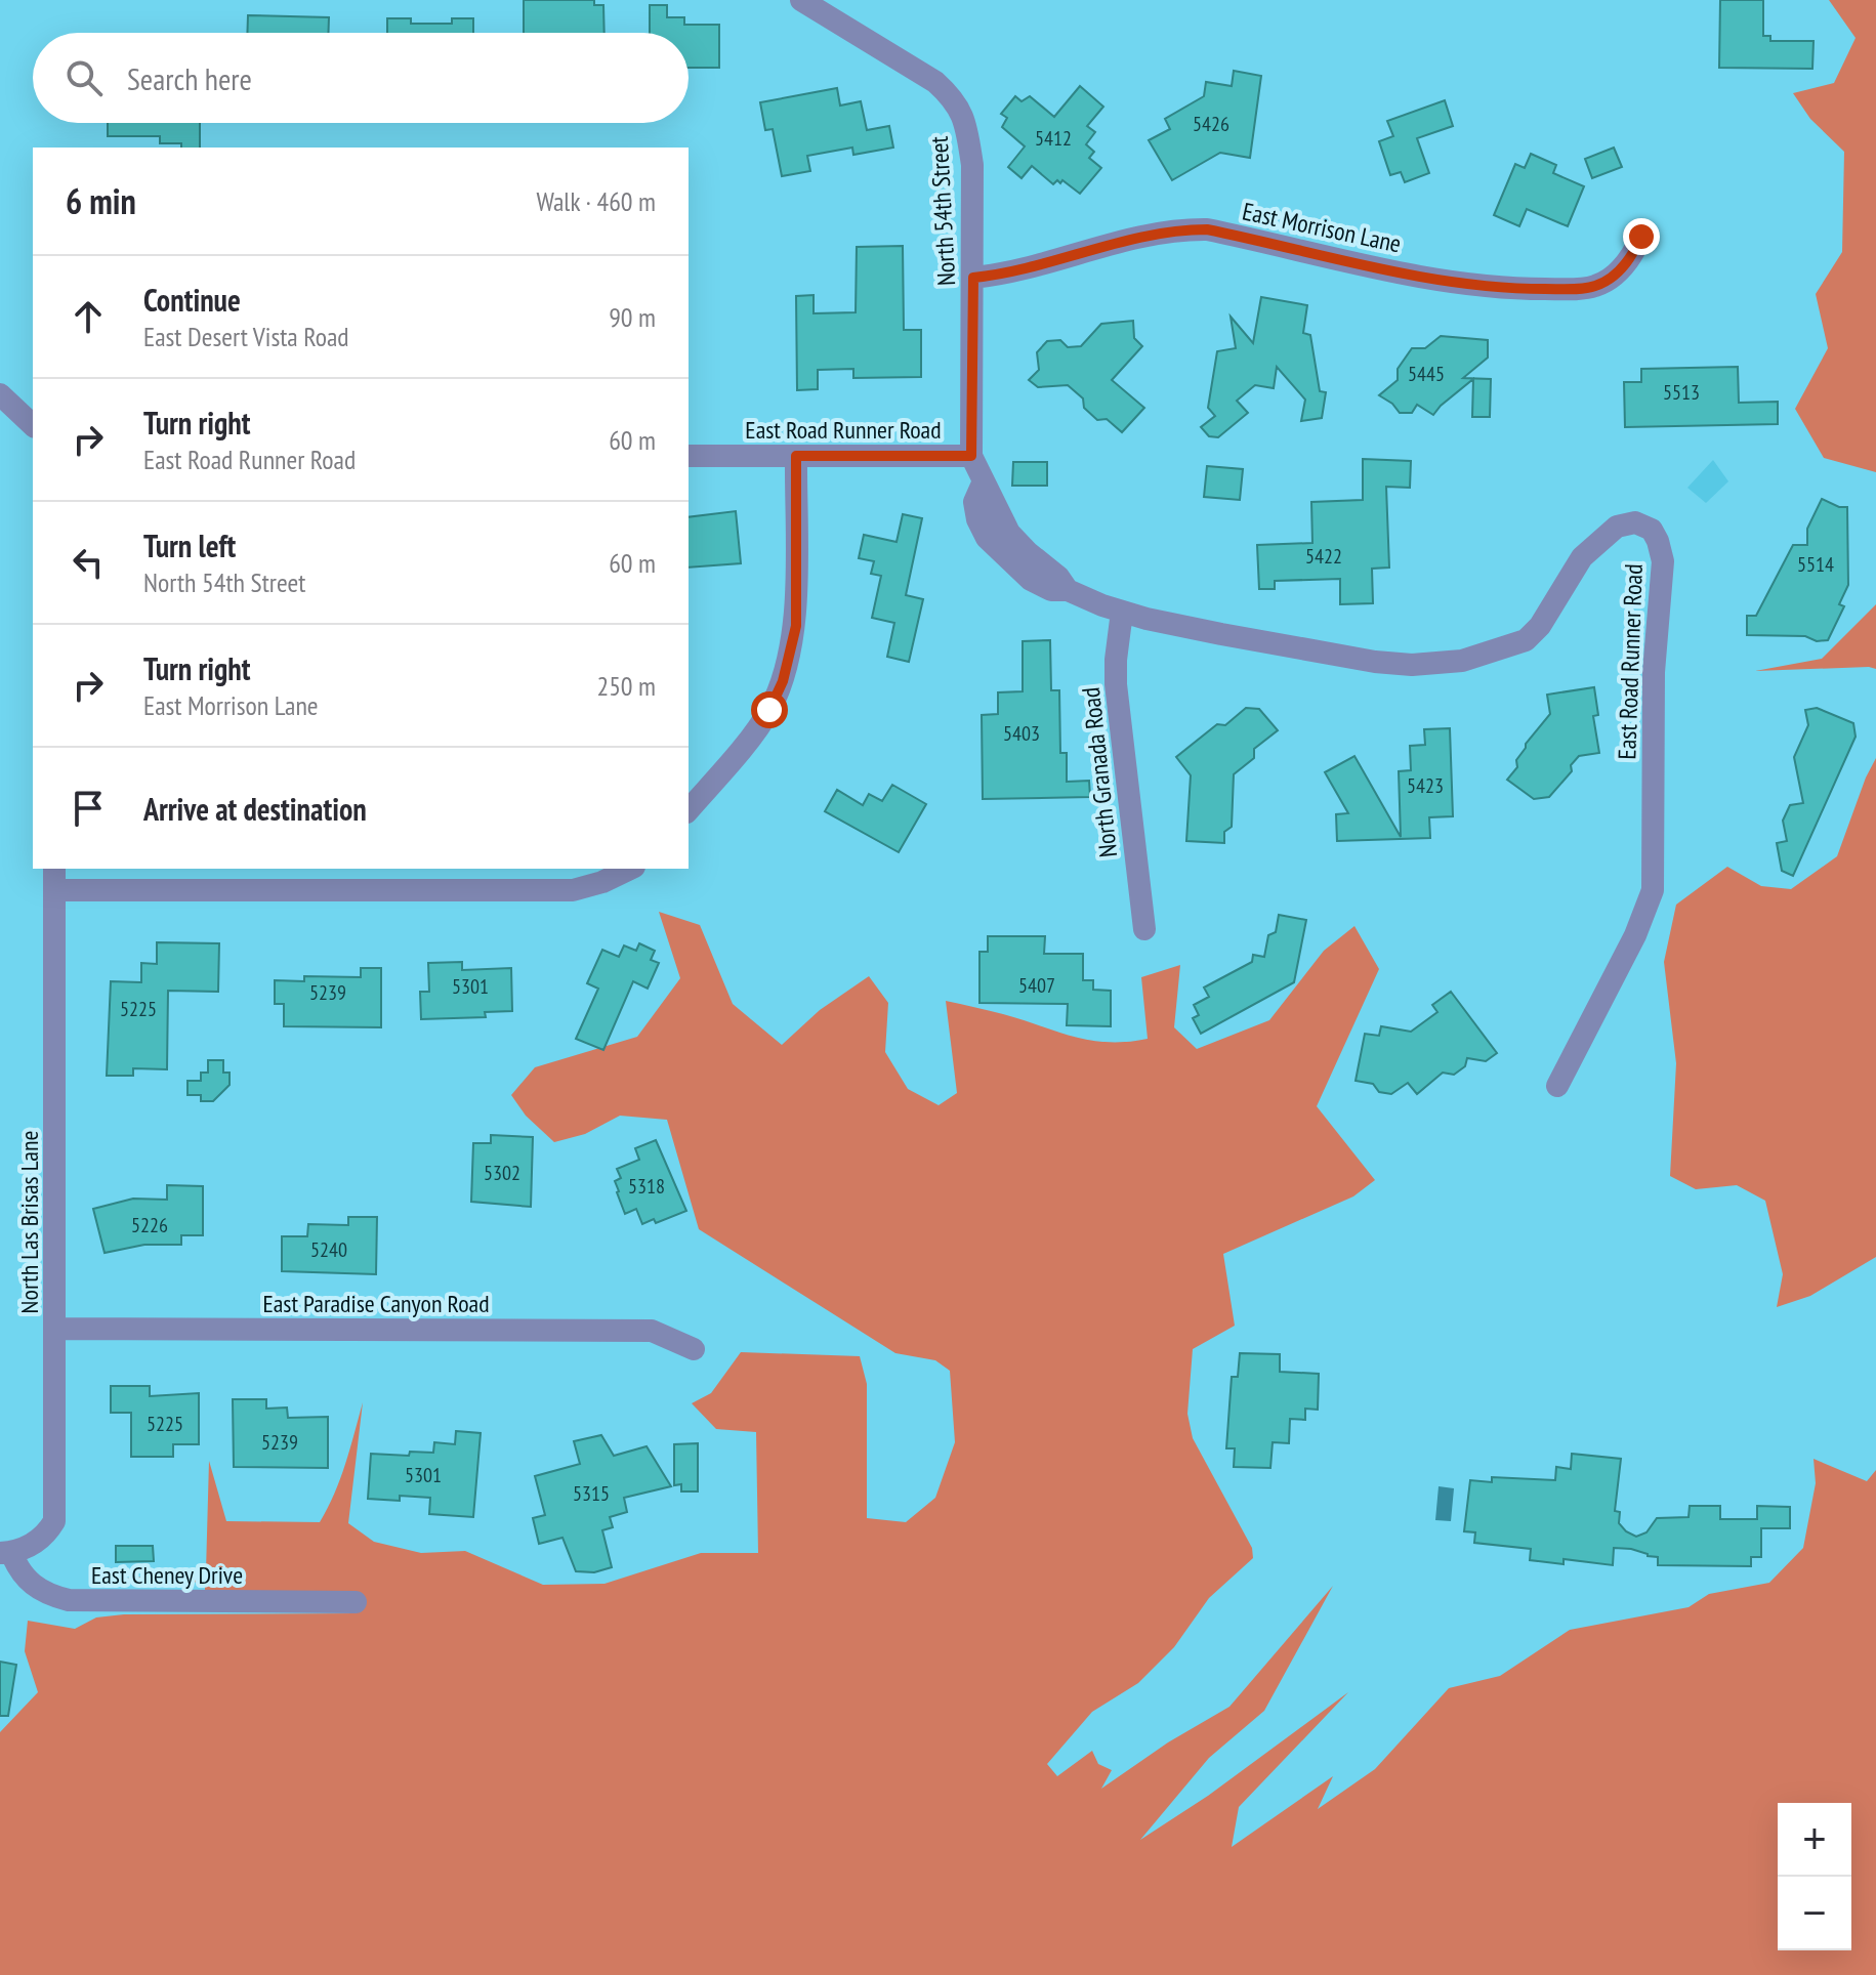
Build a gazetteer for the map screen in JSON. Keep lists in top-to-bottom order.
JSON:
{
  "streets": {
    "street": [
      "North 54th Street",
      "East Morrison Lane",
      "East Road Runner Road",
      "North Granada Road",
      "North Las Brisas Lane",
      "East Paradise Canyon Road",
      "East Cheney Drive"
    ]
  },
  "crossings": [
    ["North 54th Street", "East Morrison Lane"],
    ["North 54th Street", "East Road Runner Road"],
    ["East Road Runner Road", "North Granada Road"],
    ["North Las Brisas Lane", "East Paradise Canyon Road"],
    ["North Las Brisas Lane", "East Cheney Drive"]
  ],
  "house_numbers": [
    "5426",
    "5412",
    "5445",
    "5513",
    "5422",
    "5514",
    "5403",
    "5423",
    "5407",
    "5301",
    "5239",
    "5225",
    "5302",
    "5318",
    "5226",
    "5240",
    "5225",
    "5239",
    "5301",
    "5315"
  ],
  "page": {
    "search": "Search here",
    "heading": ["6 min", "Walk · 460 m"],
    "list": [
      ["Continue", "East Desert Vista Road", "90 m"],
      ["Turn right", "East Road Runner Road", "60 m"],
      ["Turn left", "North 54th Street", "60 m"],
      ["Turn right", "East Morrison Lane", "250 m"],
      "Arrive at destination"
    ],
    "map_buttons": ["+", "−"]
  }
}
